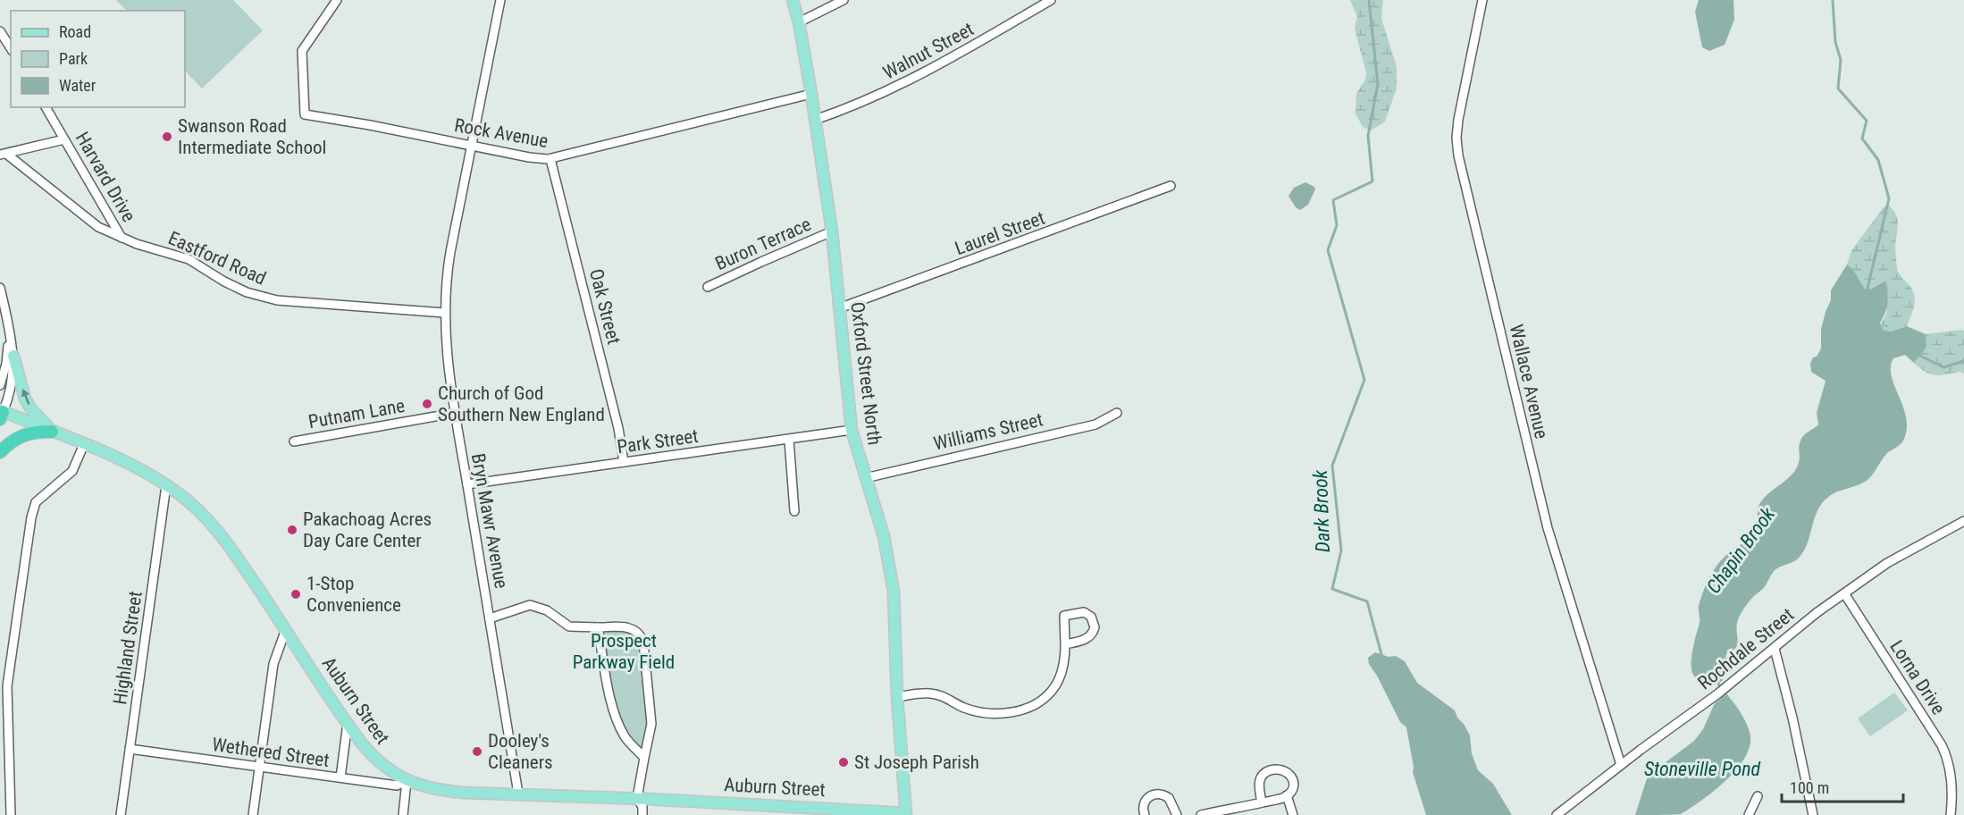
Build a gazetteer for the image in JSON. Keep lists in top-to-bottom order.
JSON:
{
  "streets": {
    "main road": ["Oxford Street North", "Auburn Street"],
    "street": [
      "Walnut Street",
      "Rock Avenue",
      "Harvard Drive",
      "Laurel Street",
      "Buron Terrace",
      "Eastford Road",
      "Oak Street",
      "Wallace Avenue",
      "Putnam Lane",
      "Williams Street",
      "Park Street",
      "Bryn Mawr Avenue",
      "Highland Street",
      "Rochdale Street",
      "Lorna Drive",
      "Wethered Street"
    ]
  },
  "crossings": [
    ["Walnut Street", "Oxford Street North"],
    ["Rock Avenue", "Oak Street"],
    ["Rock Avenue", "Oxford Street North"],
    ["Rock Avenue", "Bryn Mawr Avenue"],
    ["Harvard Drive", "Eastford Road"],
    ["Laurel Street", "Oxford Street North"],
    ["Buron Terrace", "Oxford Street North"],
    ["Eastford Road", "Bryn Mawr Avenue"],
    ["Oak Street", "Park Street"],
    ["Oxford Street North", "Williams Street"],
    ["Oxford Street North", "Park Street"],
    ["Oxford Street North", "Auburn Street"],
    ["Wallace Avenue", "Rochdale Street"],
    ["Putnam Lane", "Bryn Mawr Avenue"],
    ["Park Street", "Bryn Mawr Avenue"],
    ["Bryn Mawr Avenue", "Auburn Street"],
    ["Highland Street", "Auburn Street"],
    ["Highland Street", "Wethered Street"],
    ["Rochdale Street", "Lorna Drive"],
    ["Auburn Street", "Wethered Street"]
  ],
  "water": ["Dark Brook", "Chapin Brook", "Stoneville Pond"],
  "parks": ["Prospect Parkway Field"],
  "places": [
    "Swanson Road Intermediate School",
    "Church of God Southern New England",
    "Pakachoag Acres Day Care Center",
    "1-Stop Convenience",
    "Dooley's Cleaners",
    "St Joseph Parish"
  ],
  "legend": ["Road", "Park", "Water"],
  "scale_bar": "100 m"
}
